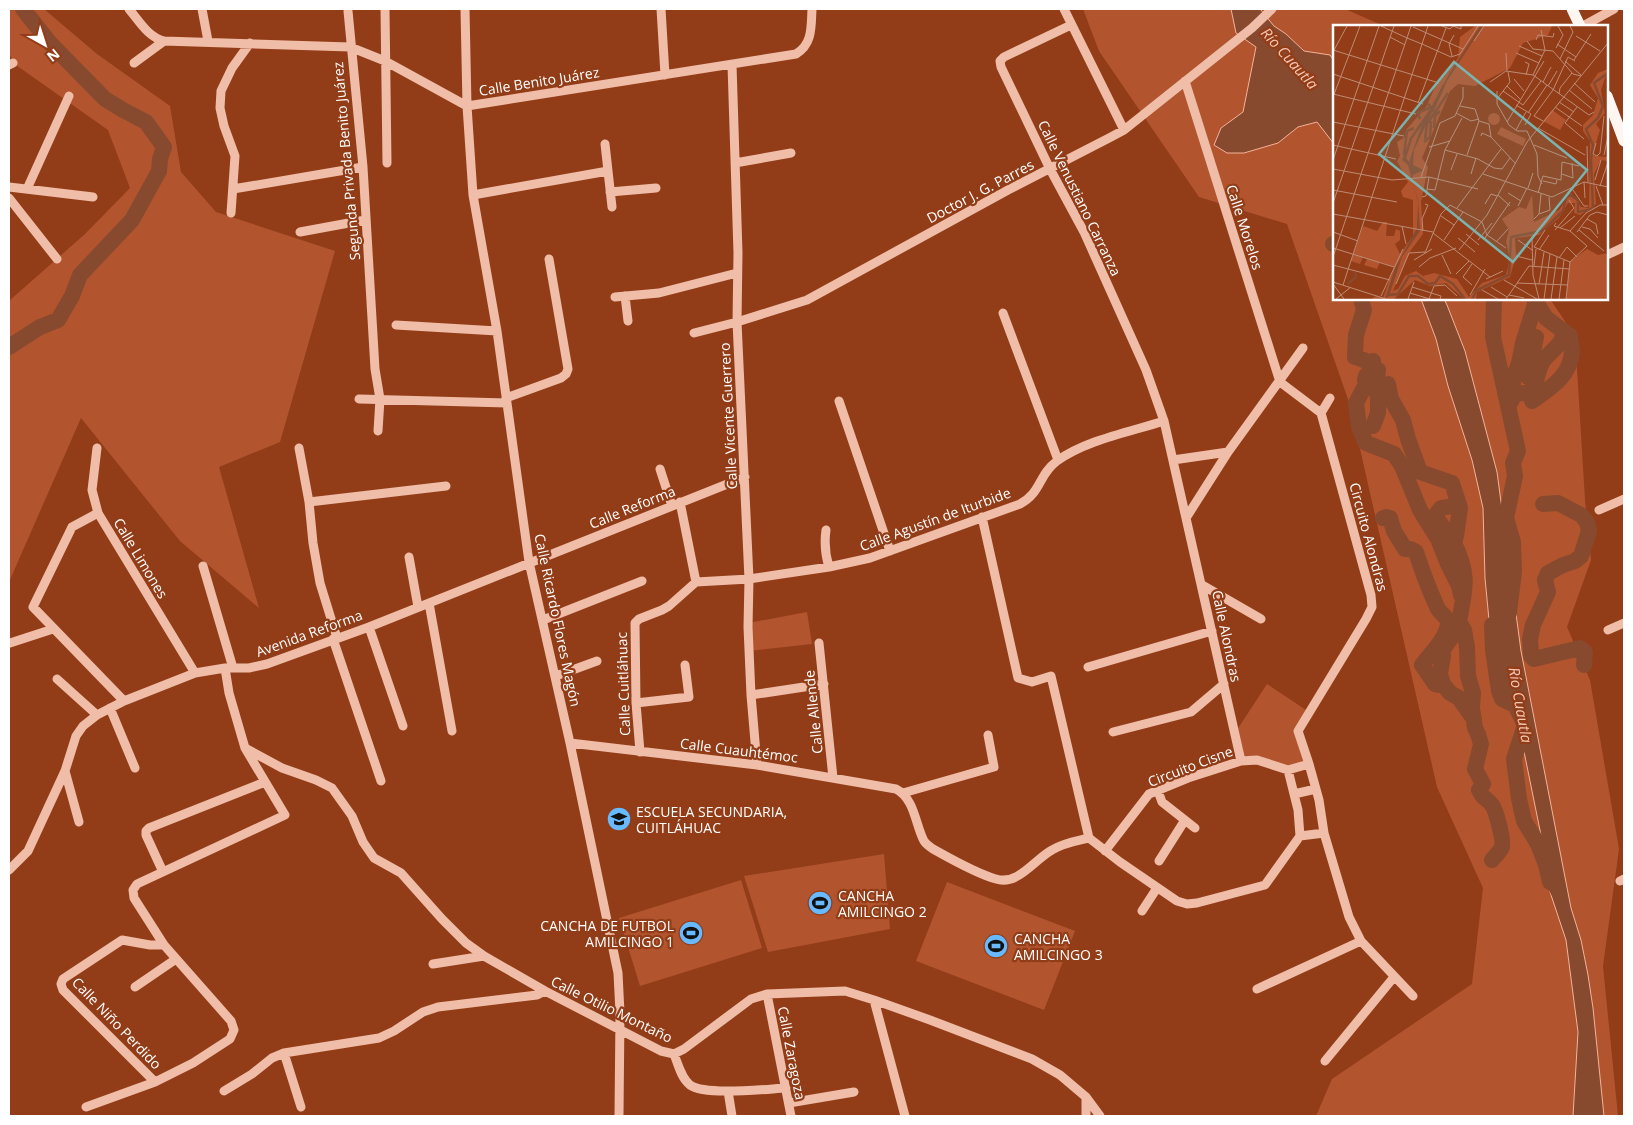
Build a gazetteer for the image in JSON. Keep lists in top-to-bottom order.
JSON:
{
  "streets": {
    "street": [
      "Calle Benito Juárez",
      "Segunda Privada Benito Juárez",
      "Doctor J. G. Parres",
      "Calle Venustiano Carranza",
      "Calle Morelos",
      "Calle Vicente Guerrero",
      "Calle Reforma",
      "Calle Agustín de Iturbide",
      "Circuito Alondras",
      "Calle Limones",
      "Calle Ricardo Flores Magón",
      "Avenida Reforma",
      "Calle Alondras",
      "Calle Cuitláhuac",
      "Calle Allende",
      "Calle Cuauhtémoc",
      "Circuito Cisne",
      "Calle Otilio Montaño",
      "Calle Niño Perdido",
      "Calle Zaragoza"
    ]
  },
  "crossings": [
    ["Calle Benito Juárez", "Segunda Privada Benito Juárez"],
    ["Calle Benito Juárez", "Calle Vicente Guerrero"],
    ["Calle Benito Juárez", "Calle Ricardo Flores Magón"],
    ["Doctor J. G. Parres", "Calle Venustiano Carranza"],
    ["Doctor J. G. Parres", "Calle Morelos"],
    ["Doctor J. G. Parres", "Calle Vicente Guerrero"],
    ["Calle Venustiano Carranza", "Calle Agustín de Iturbide"],
    ["Calle Venustiano Carranza", "Calle Alondras"],
    ["Calle Vicente Guerrero", "Calle Reforma"],
    ["Calle Vicente Guerrero", "Calle Agustín de Iturbide"],
    ["Calle Vicente Guerrero", "Calle Cuauhtémoc"],
    ["Calle Reforma", "Calle Ricardo Flores Magón"],
    ["Calle Reforma", "Avenida Reforma"],
    ["Calle Agustín de Iturbide", "Calle Alondras"],
    ["Calle Limones", "Avenida Reforma"],
    ["Calle Ricardo Flores Magón", "Avenida Reforma"],
    ["Calle Ricardo Flores Magón", "Calle Cuauhtémoc"],
    ["Calle Ricardo Flores Magón", "Calle Otilio Montaño"],
    ["Avenida Reforma", "Calle Niño Perdido"],
    ["Calle Alondras", "Circuito Cisne"],
    ["Calle Cuitláhuac", "Calle Cuauhtémoc"],
    ["Calle Allende", "Calle Cuauhtémoc"],
    ["Calle Otilio Montaño", "Calle Niño Perdido"],
    ["Calle Otilio Montaño", "Calle Zaragoza"]
  ],
  "water": ["Río Cuautla"],
  "places": {
    "school or university": ["ESCUELA SECUNDARIA, CUITLÁHUAC"],
    "sports": ["CANCHA AMILCINGO 2", "CANCHA DE FUTBOL AMILCINGO 1", "CANCHA AMILCINGO 3"]
  },
  "north": "bottom right"
}
